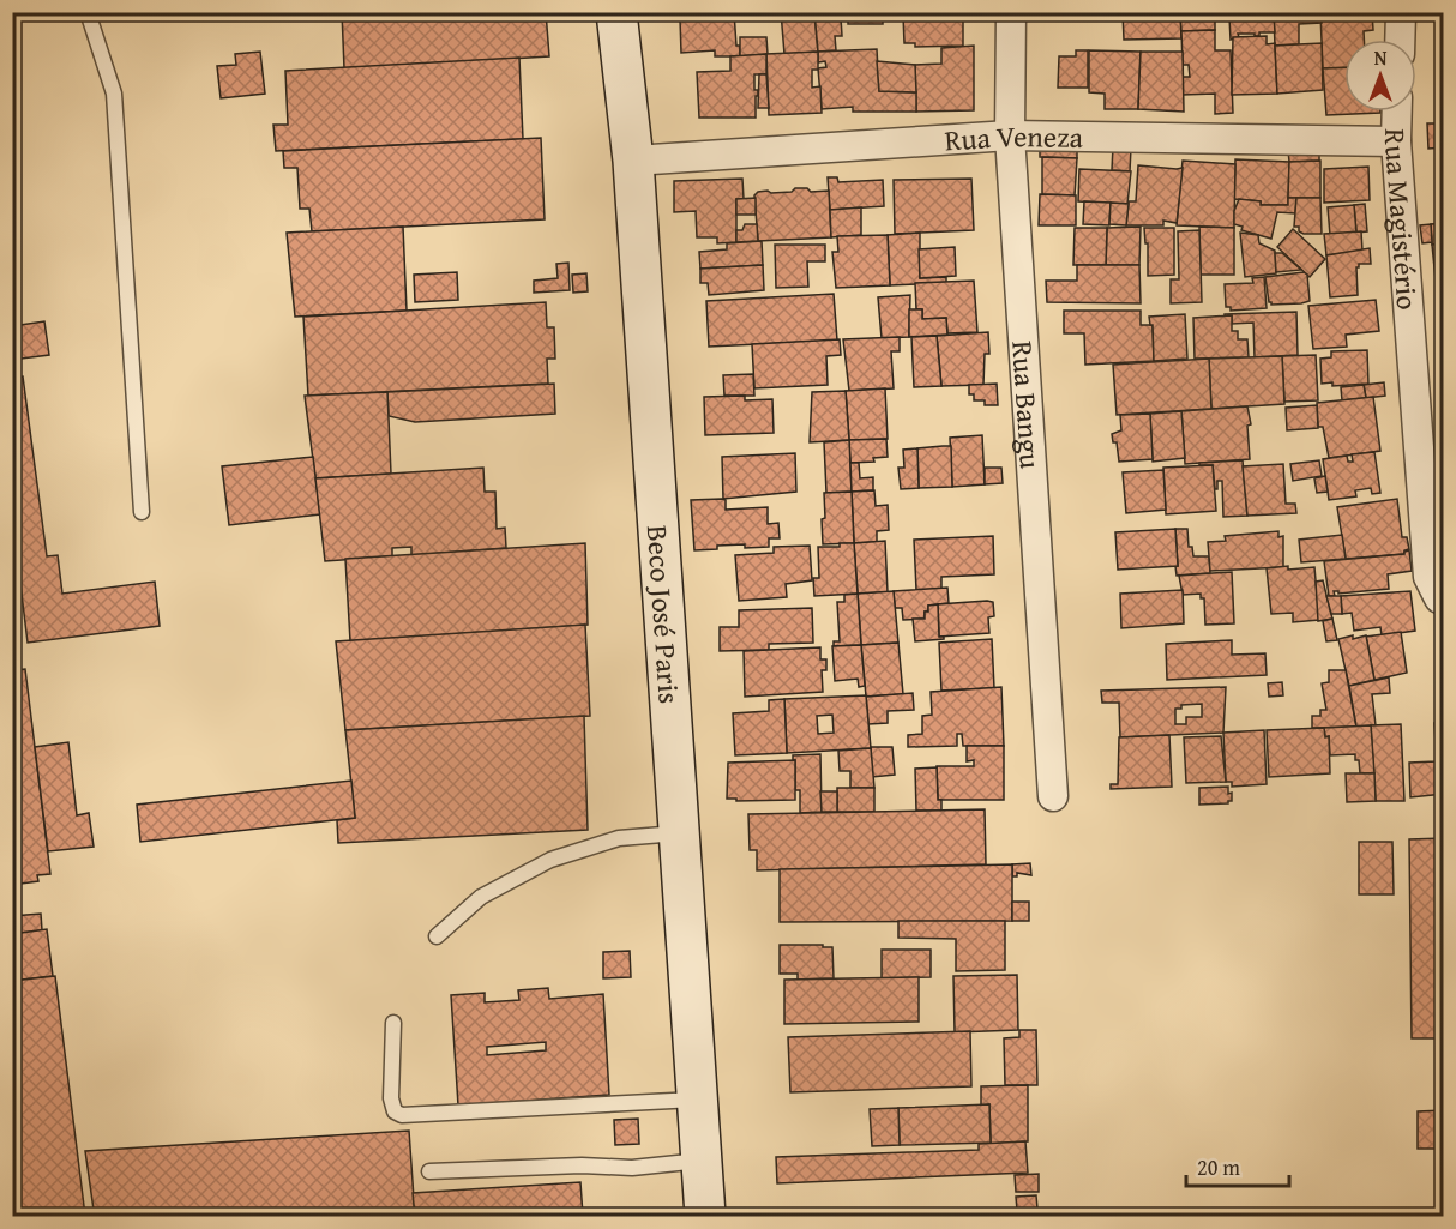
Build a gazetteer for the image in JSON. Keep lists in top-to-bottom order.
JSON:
{
  "streets": {
    "street": [
      "Rua Veneza",
      "Rua Magistério",
      "Rua Bangu",
      "Beco José Paris"
    ]
  },
  "crossings": [
    ["Rua Veneza", "Rua Magistério"],
    ["Rua Veneza", "Rua Bangu"],
    ["Rua Veneza", "Beco José Paris"]
  ],
  "scale_bar": "20 m",
  "north": "top"
}
